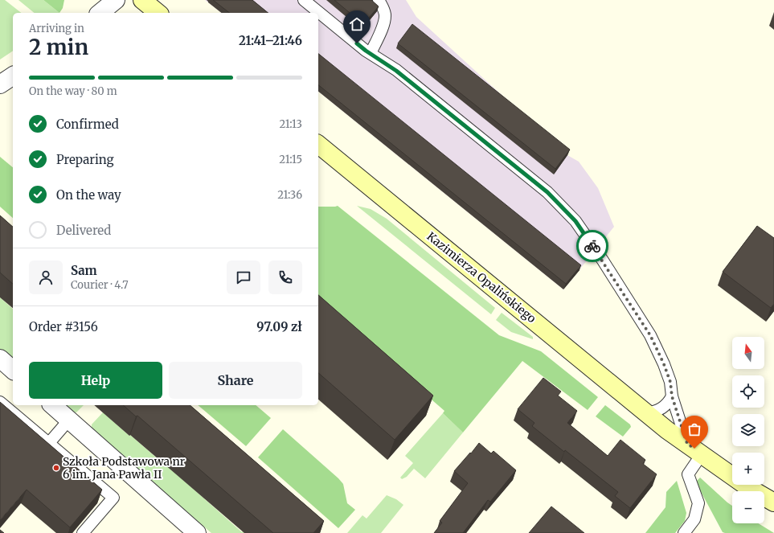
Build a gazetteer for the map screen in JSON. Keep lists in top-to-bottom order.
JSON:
{
  "streets": {
    "street": ["Kazimierza Opalińskiego"]
  },
  "places": ["Szkoła Podstawowa nr 6 im. Jana Pawła II"],
  "north": "top",
  "page": {
    "heading": ["2 min", "Arriving in", "21:41–21:46"],
    "panel": [
      "Sam",
      "Courier · 4.7",
      "Order #3156",
      "97.09 zł"
    ],
    "bar": "On the way · 80 m",
    "list": [
      ["Confirmed", "21:13"],
      ["Preparing", "21:15"],
      ["On the way", "21:36"],
      "Delivered"
    ],
    "map_buttons": ["+", "−"],
    "buttons": ["Help", "Share"]
  }
}
